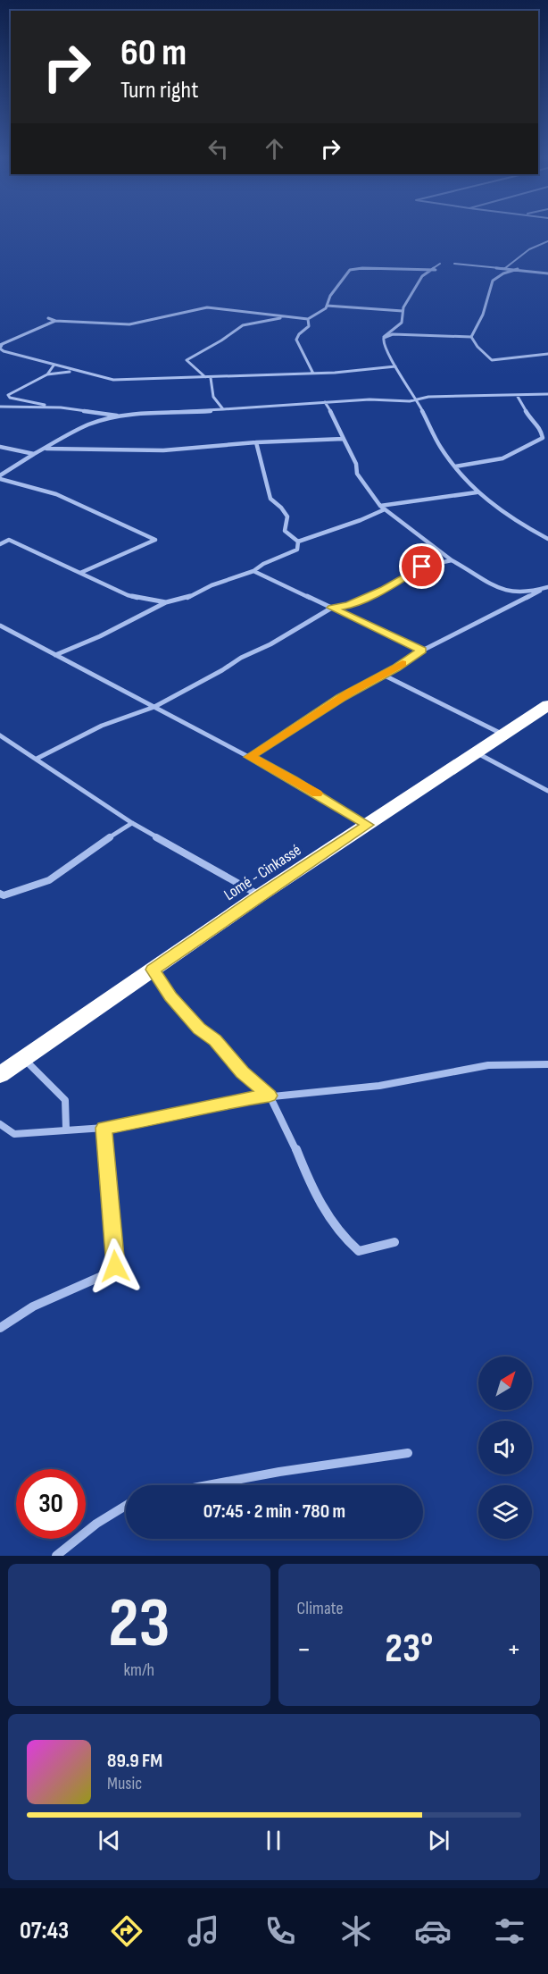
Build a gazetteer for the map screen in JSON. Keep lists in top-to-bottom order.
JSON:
{
  "streets": {
    "highway": ["Lomé - Cinkassé"]
  },
  "north": "top right",
  "page": {
    "turn": ["60 m", "Turn right"],
    "limit": "30",
    "trip": "07:45 · 2 min · 780 m",
    "tile": [
      ["23", "km/h"],
      "Climate"
    ],
    "heat": ["−", "23°", "+"],
    "song": ["89.9 FM", "Music"],
    "tabs": "07:43"
  }
}
